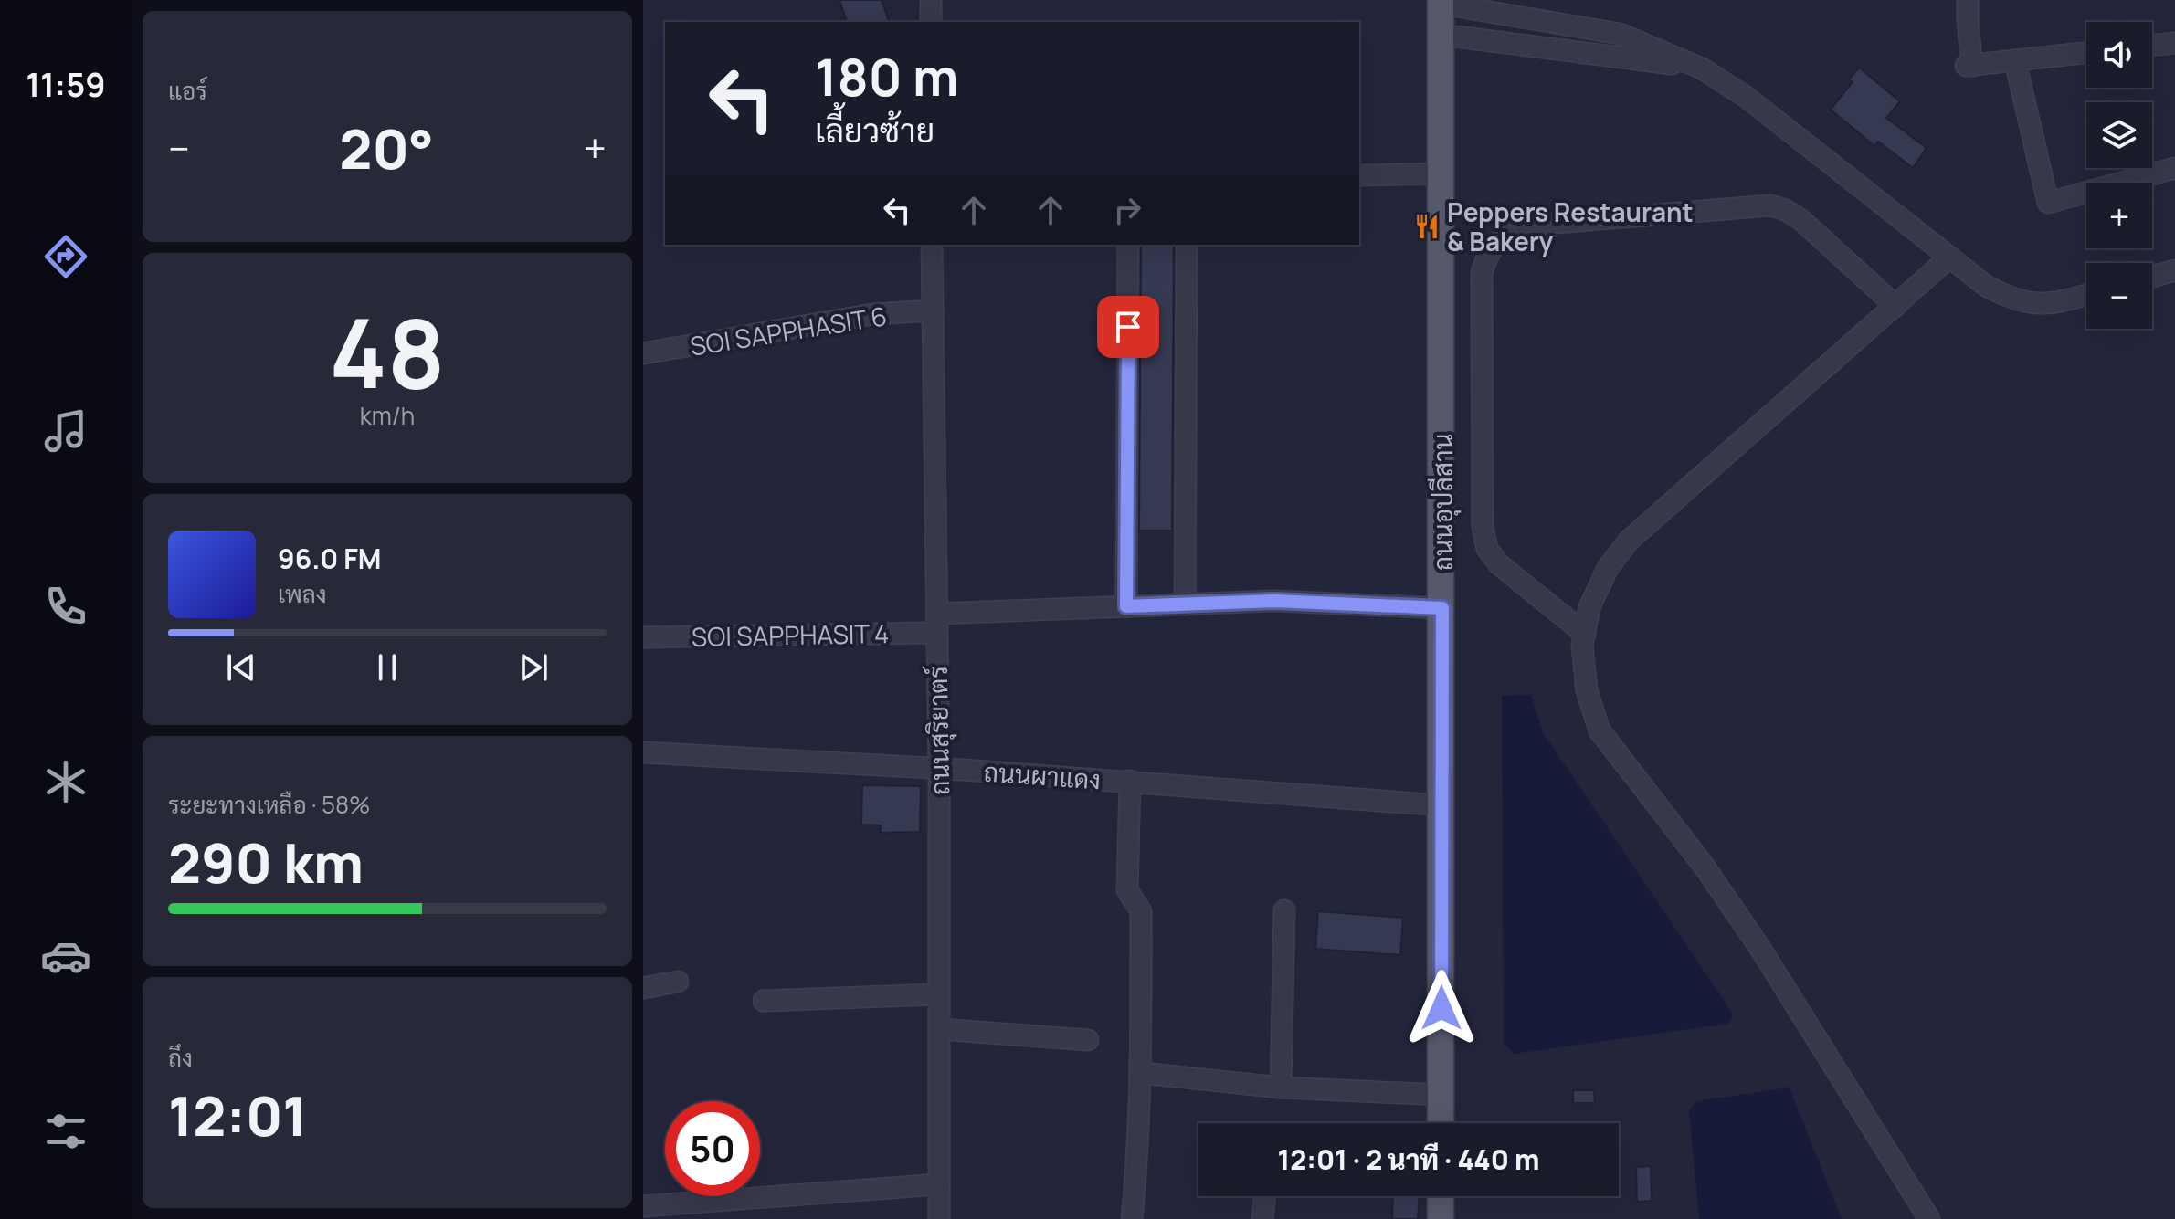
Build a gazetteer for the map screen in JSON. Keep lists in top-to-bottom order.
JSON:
{
  "streets": {
    "main road": ["ถนนอุปลีสาน"],
    "street": [
      "SOI SAPPHASIT 6",
      "SOI SAPPHASIT 4",
      "ถนนสุริยาตร์",
      "ถนนผาแดง"
    ]
  },
  "crossings": [
    ["SOI SAPPHASIT 6", "ถนนสุริยาตร์"],
    ["ถนนอุปลีสาน", "SOI SAPPHASIT 4"],
    ["ถนนอุปลีสาน", "ถนนผาแดง"],
    ["SOI SAPPHASIT 4", "ถนนสุริยาตร์"],
    ["ถนนสุริยาตร์", "ถนนผาแดง"]
  ],
  "places": {
    "restaurant": ["Peppers Restaurant & Bakery"]
  },
  "page": {
    "tabs": "11:59",
    "tile": [
      "แอร์",
      ["48", "km/h"],
      ["ระยะทางเหลือ · 58%", "290 km"],
      ["ถึง", "12:01"]
    ],
    "map_buttons": ["+", "−"],
    "turn": ["180 m", "เลี้ยวซ้าย"],
    "heat": ["−", "20°", "+"],
    "song": ["96.0 FM", "เพลง"],
    "limit": "50",
    "trip": "12:01 · 2 นาที · 440 m"
  }
}
